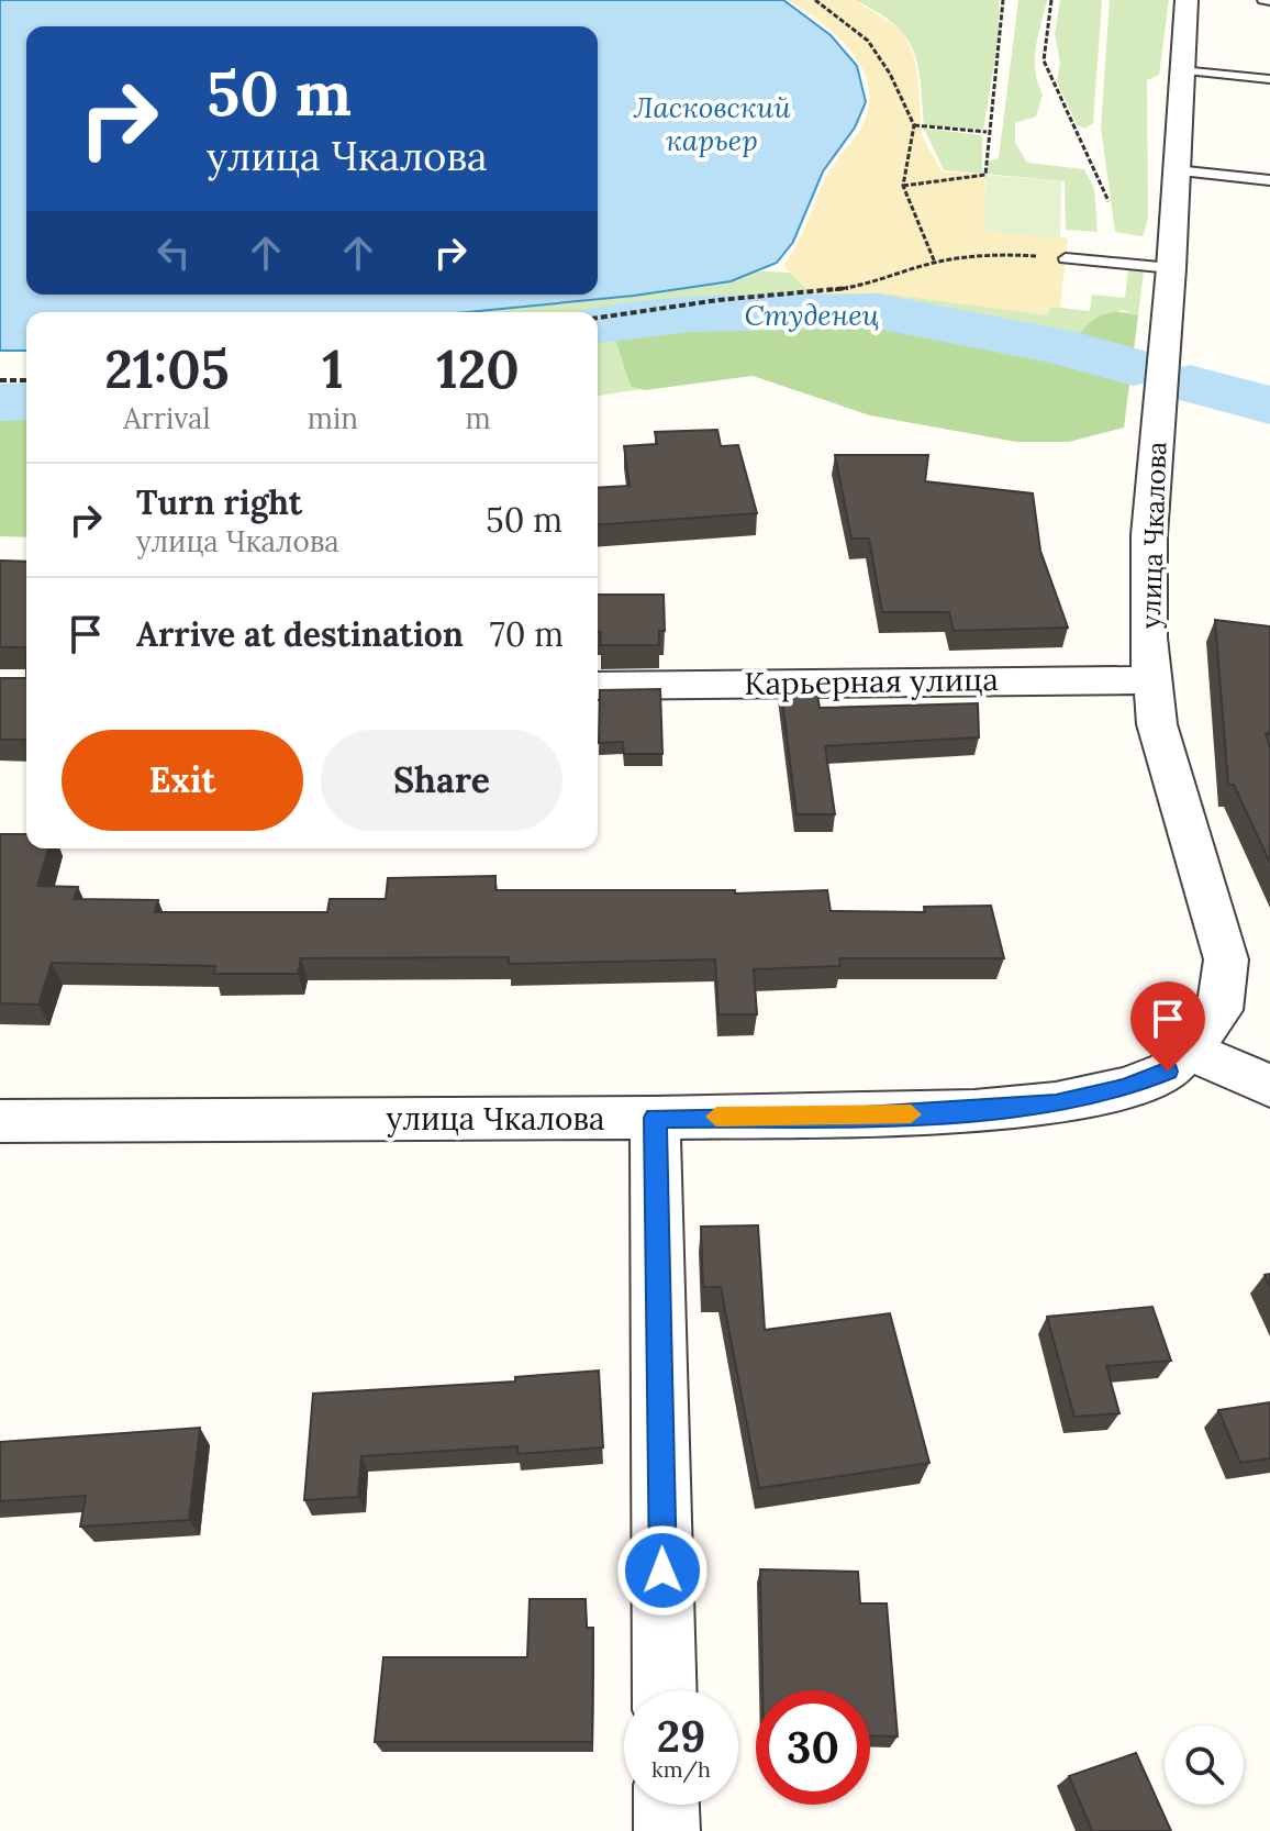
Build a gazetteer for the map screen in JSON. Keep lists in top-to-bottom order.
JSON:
{
  "streets": {
    "street": ["улица Чкалова", "Карьерная улица"]
  },
  "crossings": [
    ["улица Чкалова", "Карьерная улица"]
  ],
  "water": ["Ласковский карьер", "Студенец"],
  "page": {
    "turn": ["50 m", "улица Чкалова"],
    "eta": [
      "21:05",
      "Arrival",
      "1",
      "min",
      "120",
      "m"
    ],
    "list": [
      {
        "name": "Turn right",
        "note": "улица Чкалова",
        "value": "50 m"
      },
      {
        "name": "Arrive at destination",
        "value": "70 m"
      }
    ],
    "buttons": ["Exit", "Share"],
    "speed": "29 km/h",
    "limit": "30"
  }
}
